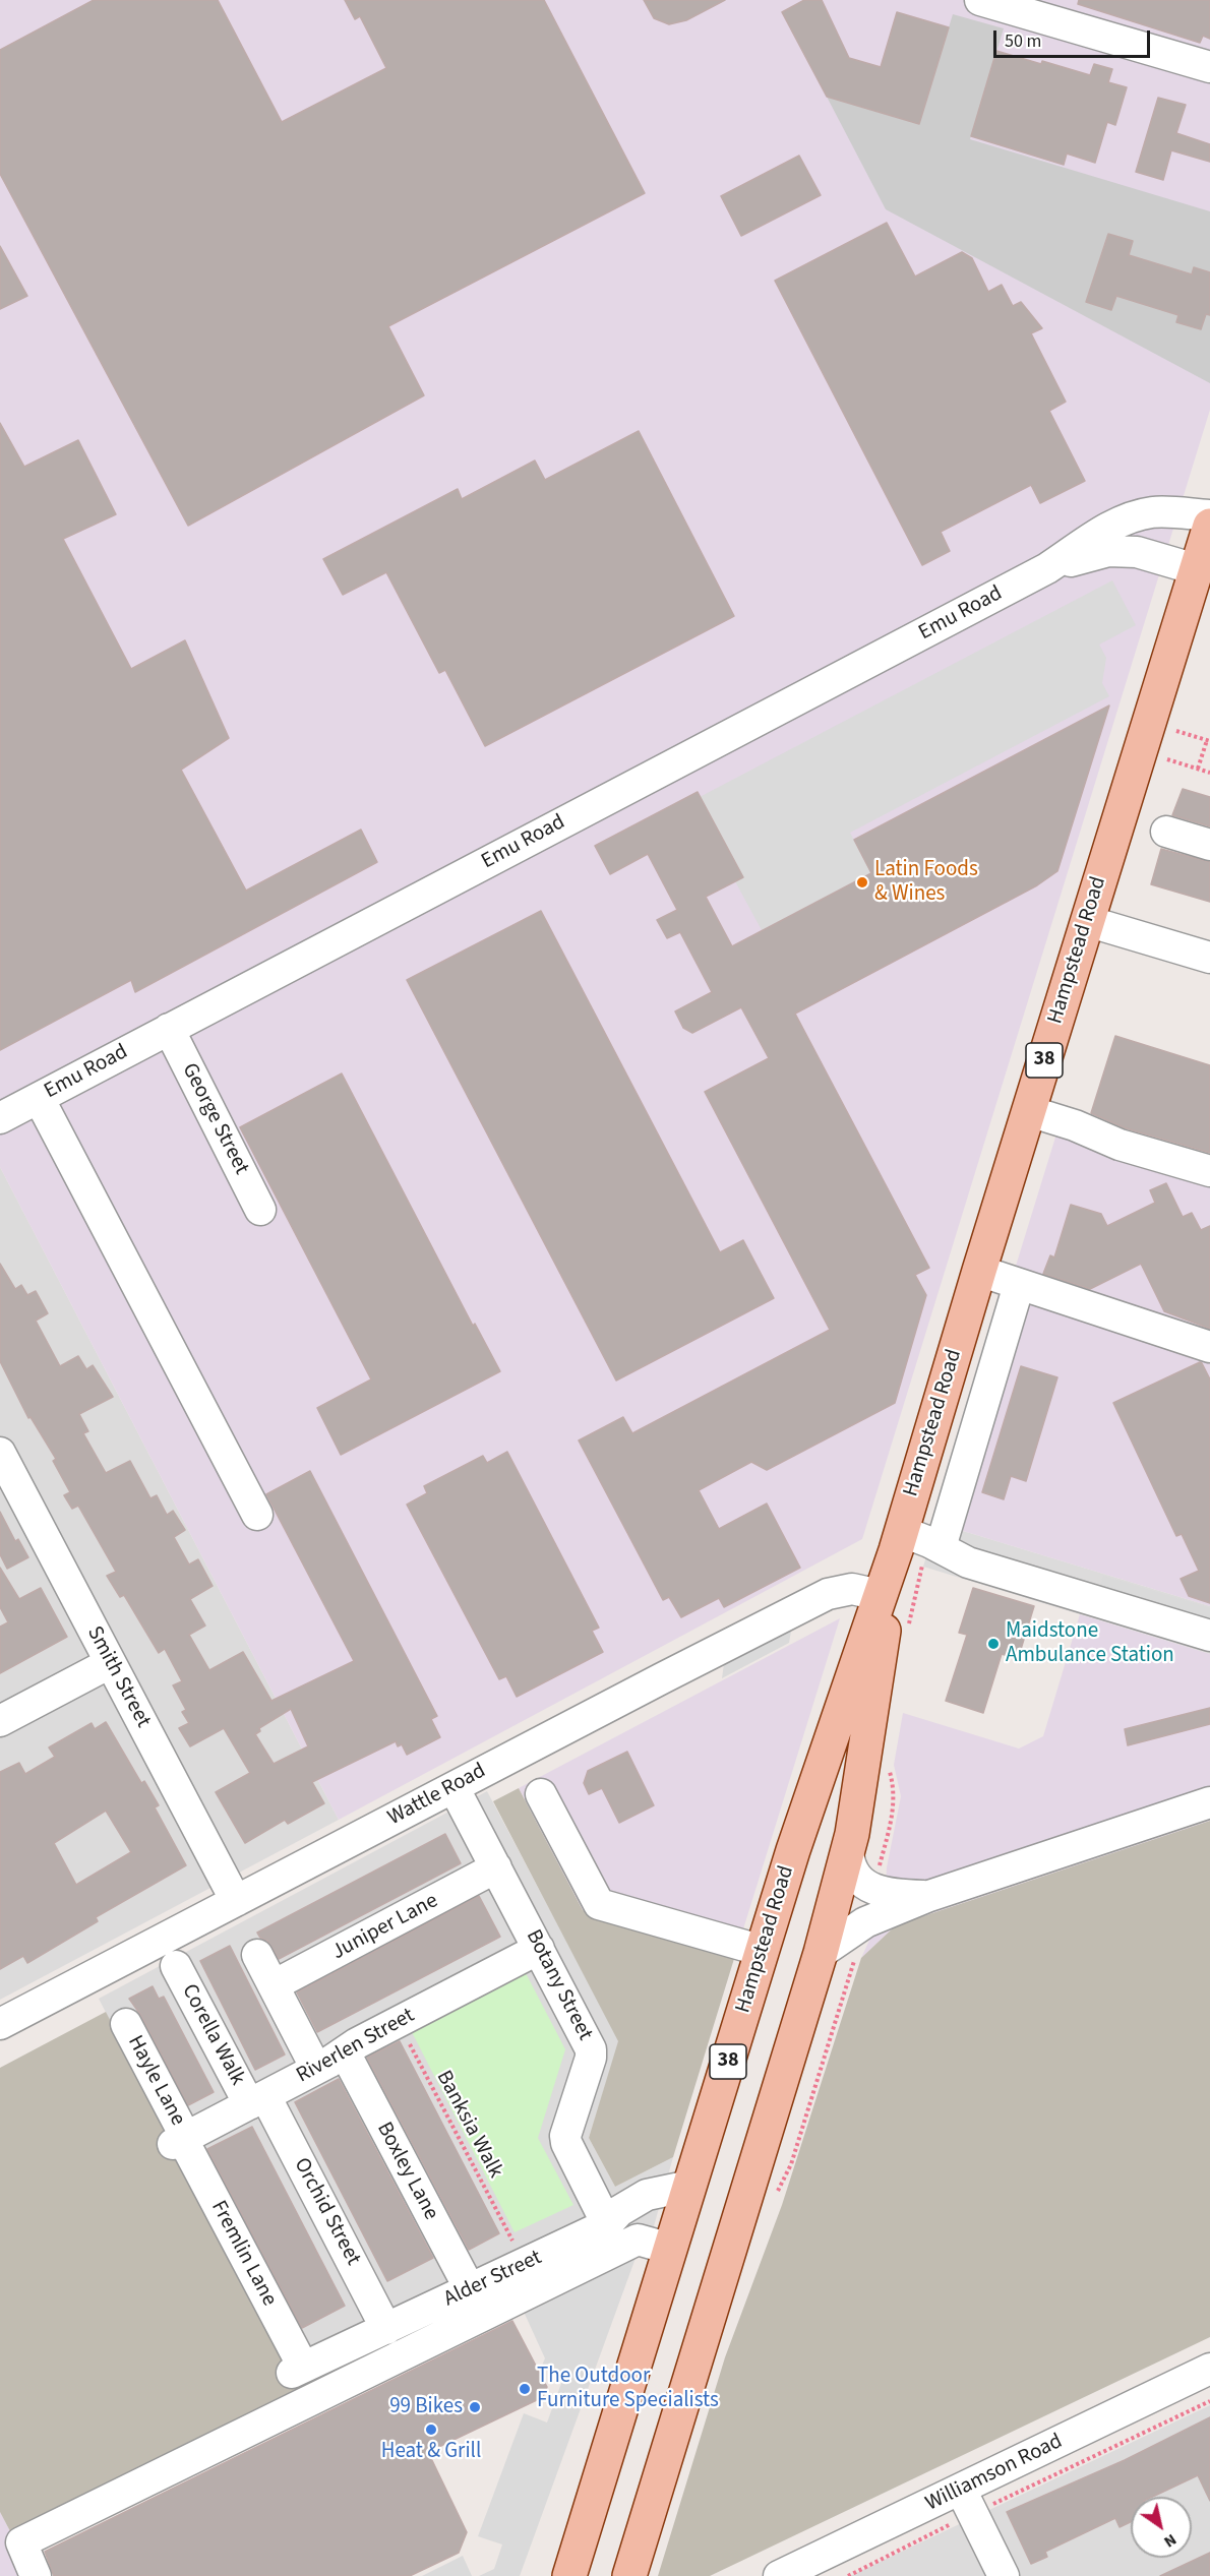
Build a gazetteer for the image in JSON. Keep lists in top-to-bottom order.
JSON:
{
  "streets": {
    "main road": ["Hampstead Road", "38"],
    "street": [
      "Emu Road",
      "George Street",
      "Smith Street",
      "Wattle Road",
      "Juniper Lane",
      "Botany Street",
      "Corella Walk",
      "Riverlen Street",
      "Hayle Lane",
      "Boxley Lane",
      "Orchid Street",
      "Fremlin Lane",
      "Alder Street",
      "Williamson Road"
    ],
    "path": ["Banksia Walk"]
  },
  "crossings": [
    ["Emu Road", "Hampstead Road"],
    ["Emu Road", "George Street"],
    ["Hampstead Road", "Wattle Road"],
    ["Hampstead Road", "Alder Street"],
    ["Smith Street", "Wattle Road"],
    ["Wattle Road", "Botany Street"],
    ["Juniper Lane", "Botany Street"],
    ["Botany Street", "Riverlen Street"],
    ["Botany Street", "Alder Street"],
    ["Corella Walk", "Riverlen Street"],
    ["Corella Walk", "Orchid Street"],
    ["Riverlen Street", "Hayle Lane"],
    ["Riverlen Street", "Banksia Walk"],
    ["Riverlen Street", "Boxley Lane"],
    ["Riverlen Street", "Orchid Street"],
    ["Riverlen Street", "Fremlin Lane"],
    ["Hayle Lane", "Fremlin Lane"],
    ["Boxley Lane", "Alder Street"],
    ["Orchid Street", "Alder Street"],
    ["Fremlin Lane", "Alder Street"]
  ],
  "places": [
    "Latin Foods & Wines",
    "Maidstone Ambulance Station",
    "The Outdoor Furniture Specialists",
    "99 Bikes",
    "Heat & Grill"
  ],
  "scale_bar": "50 m",
  "north": "bottom right"
}
